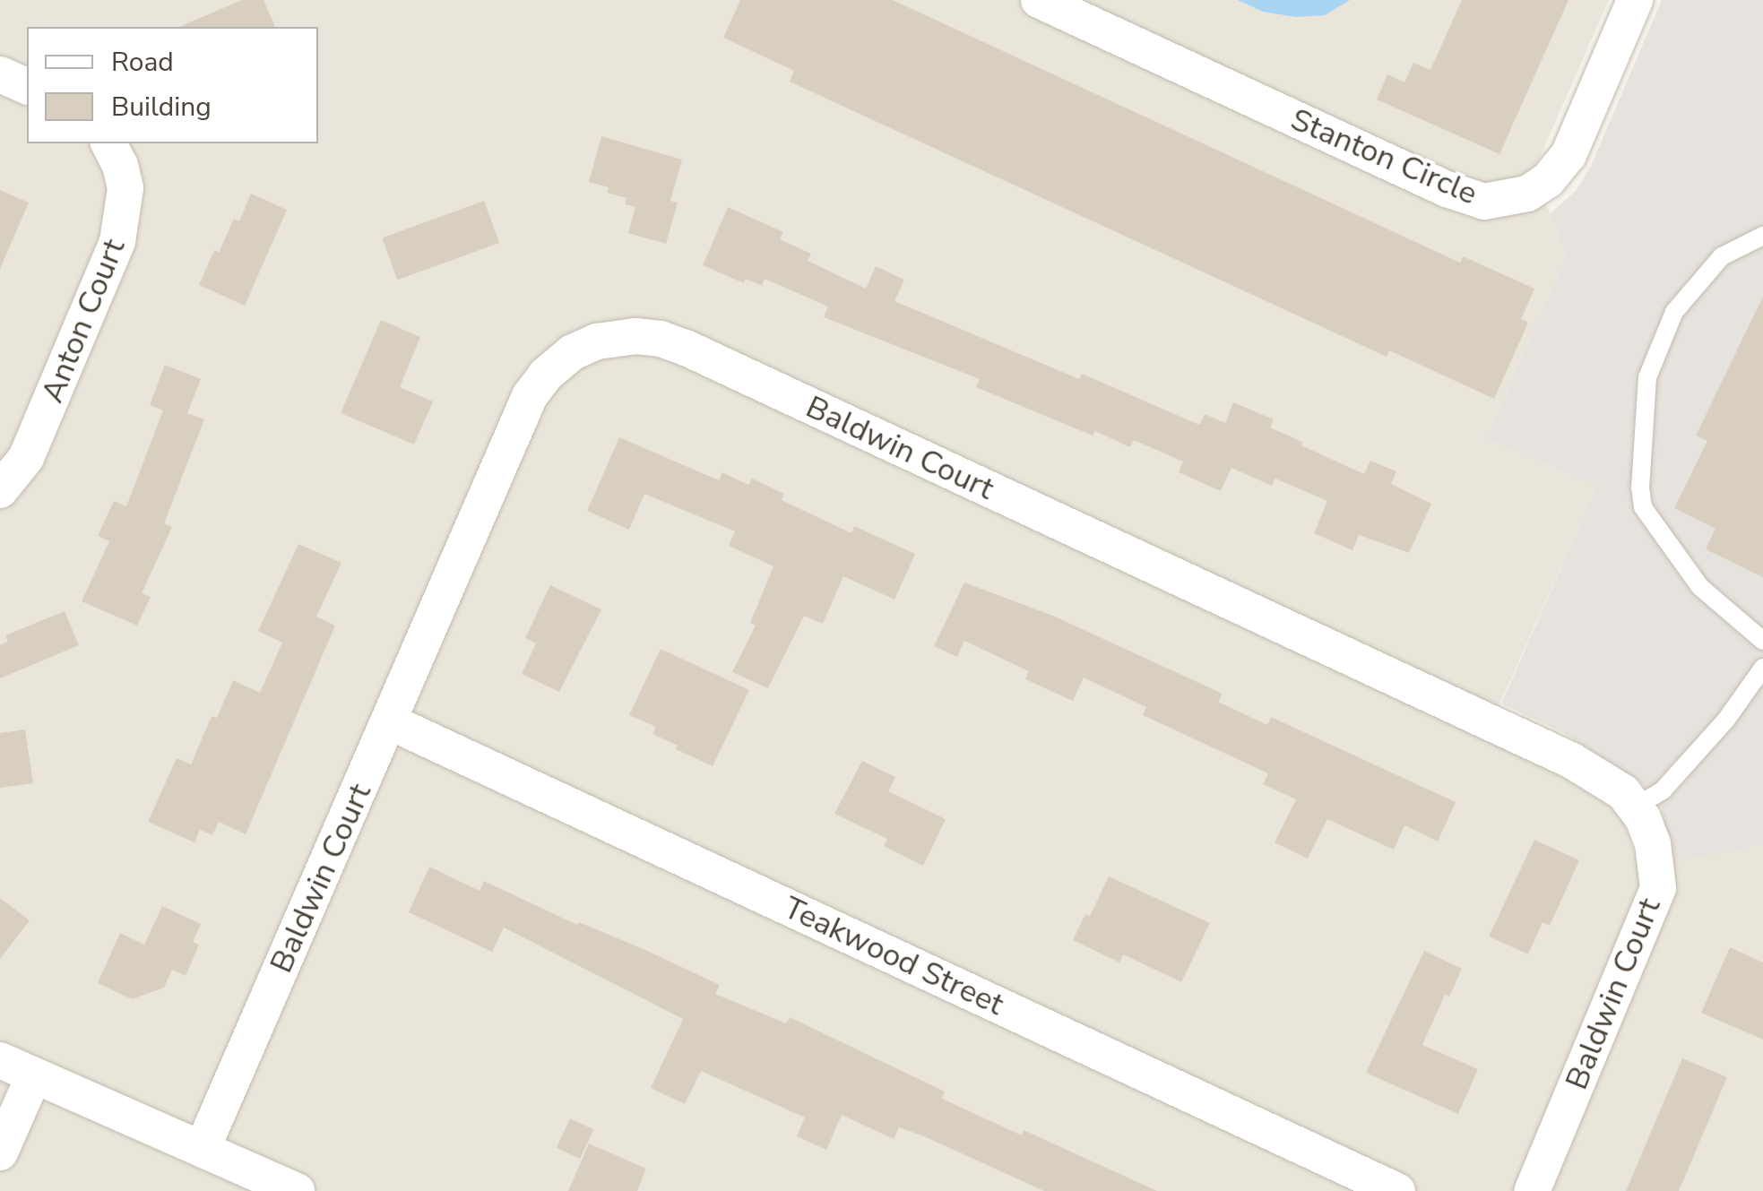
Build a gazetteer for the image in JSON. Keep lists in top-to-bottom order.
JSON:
{
  "streets": {
    "street": [
      "Stanton Circle",
      "Anton Court",
      "Baldwin Court",
      "Teakwood Street"
    ]
  },
  "crossings": [
    ["Baldwin Court", "Teakwood Street"]
  ],
  "legend": ["Road", "Building"]
}
